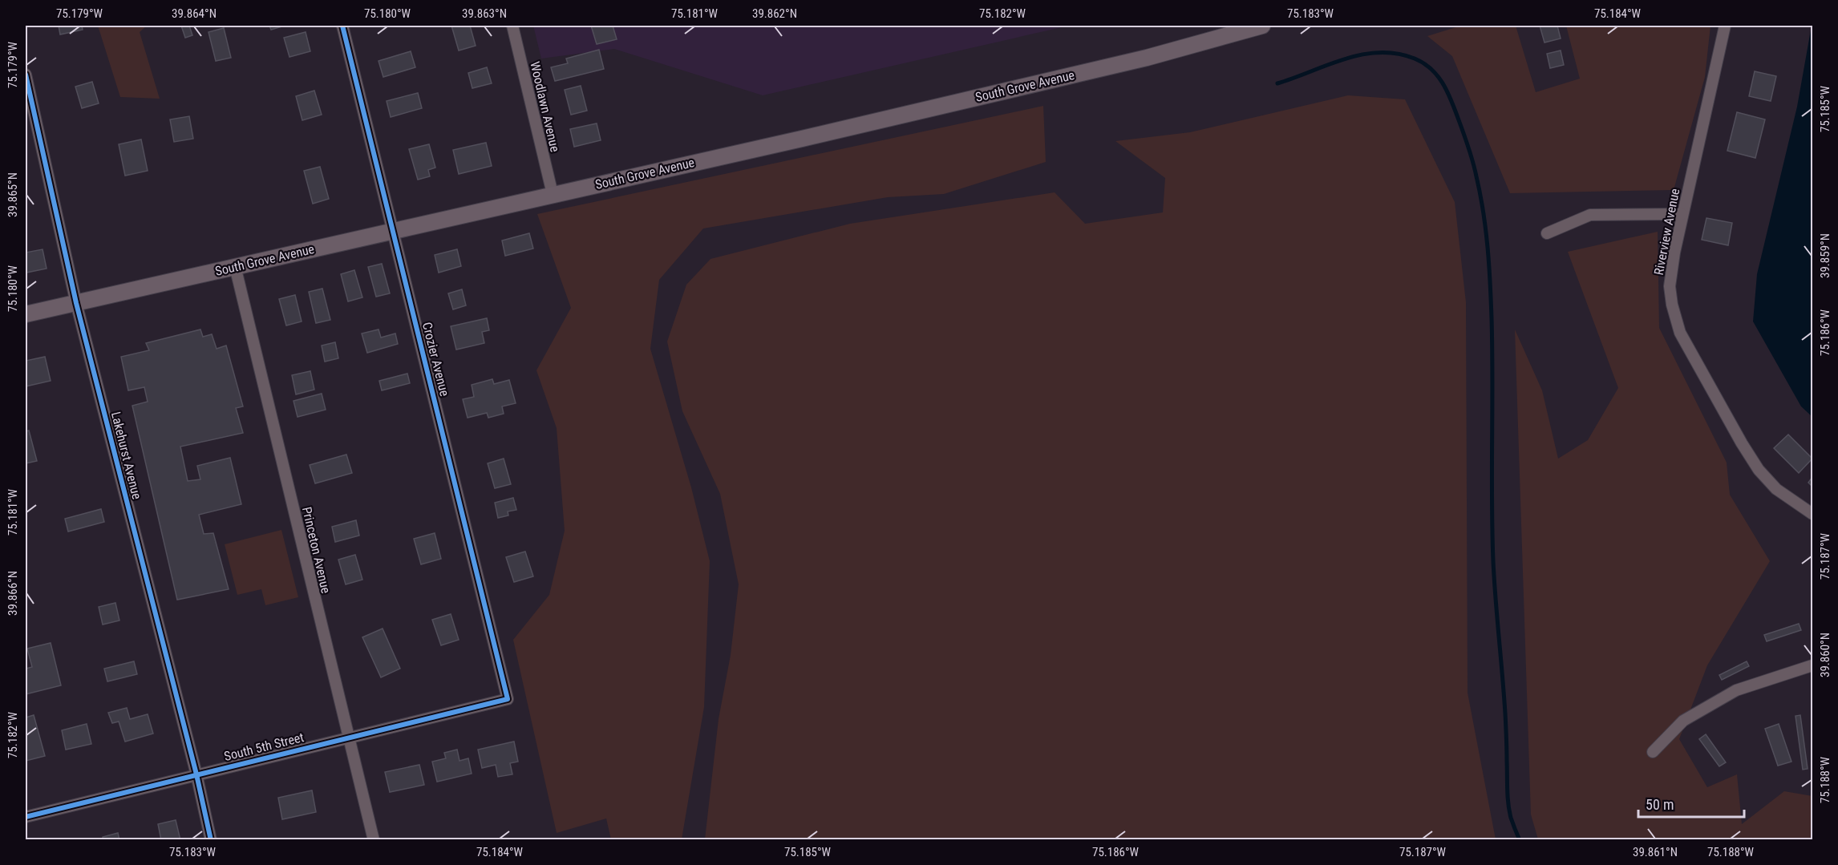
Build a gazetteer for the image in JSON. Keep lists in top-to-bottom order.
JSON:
{
  "streets": {
    "main road": ["South Grove Avenue"],
    "street": [
      "Woodlawn Avenue",
      "Riverview Avenue",
      "Crozier Avenue",
      "Lakehurst Avenue",
      "Princeton Avenue",
      "South 5th Street"
    ]
  },
  "crossings": [
    ["South Grove Avenue", "Woodlawn Avenue"],
    ["South Grove Avenue", "Crozier Avenue"],
    ["South Grove Avenue", "Lakehurst Avenue"],
    ["South Grove Avenue", "Princeton Avenue"],
    ["Crozier Avenue", "South 5th Street"],
    ["Lakehurst Avenue", "South 5th Street"],
    ["Princeton Avenue", "South 5th Street"]
  ],
  "scale_bar": "50 m",
  "coordinates": [
    "75.179°W",
    "39.864°N",
    "75.180°W",
    "39.863°N",
    "75.181°W",
    "39.862°N",
    "75.182°W",
    "75.183°W",
    "75.184°W",
    "75.185°W",
    "39.865°N",
    "39.859°N",
    "75.186°W",
    "75.187°W",
    "39.866°N",
    "39.860°N",
    "75.188°W",
    "39.861°N"
  ]
}
